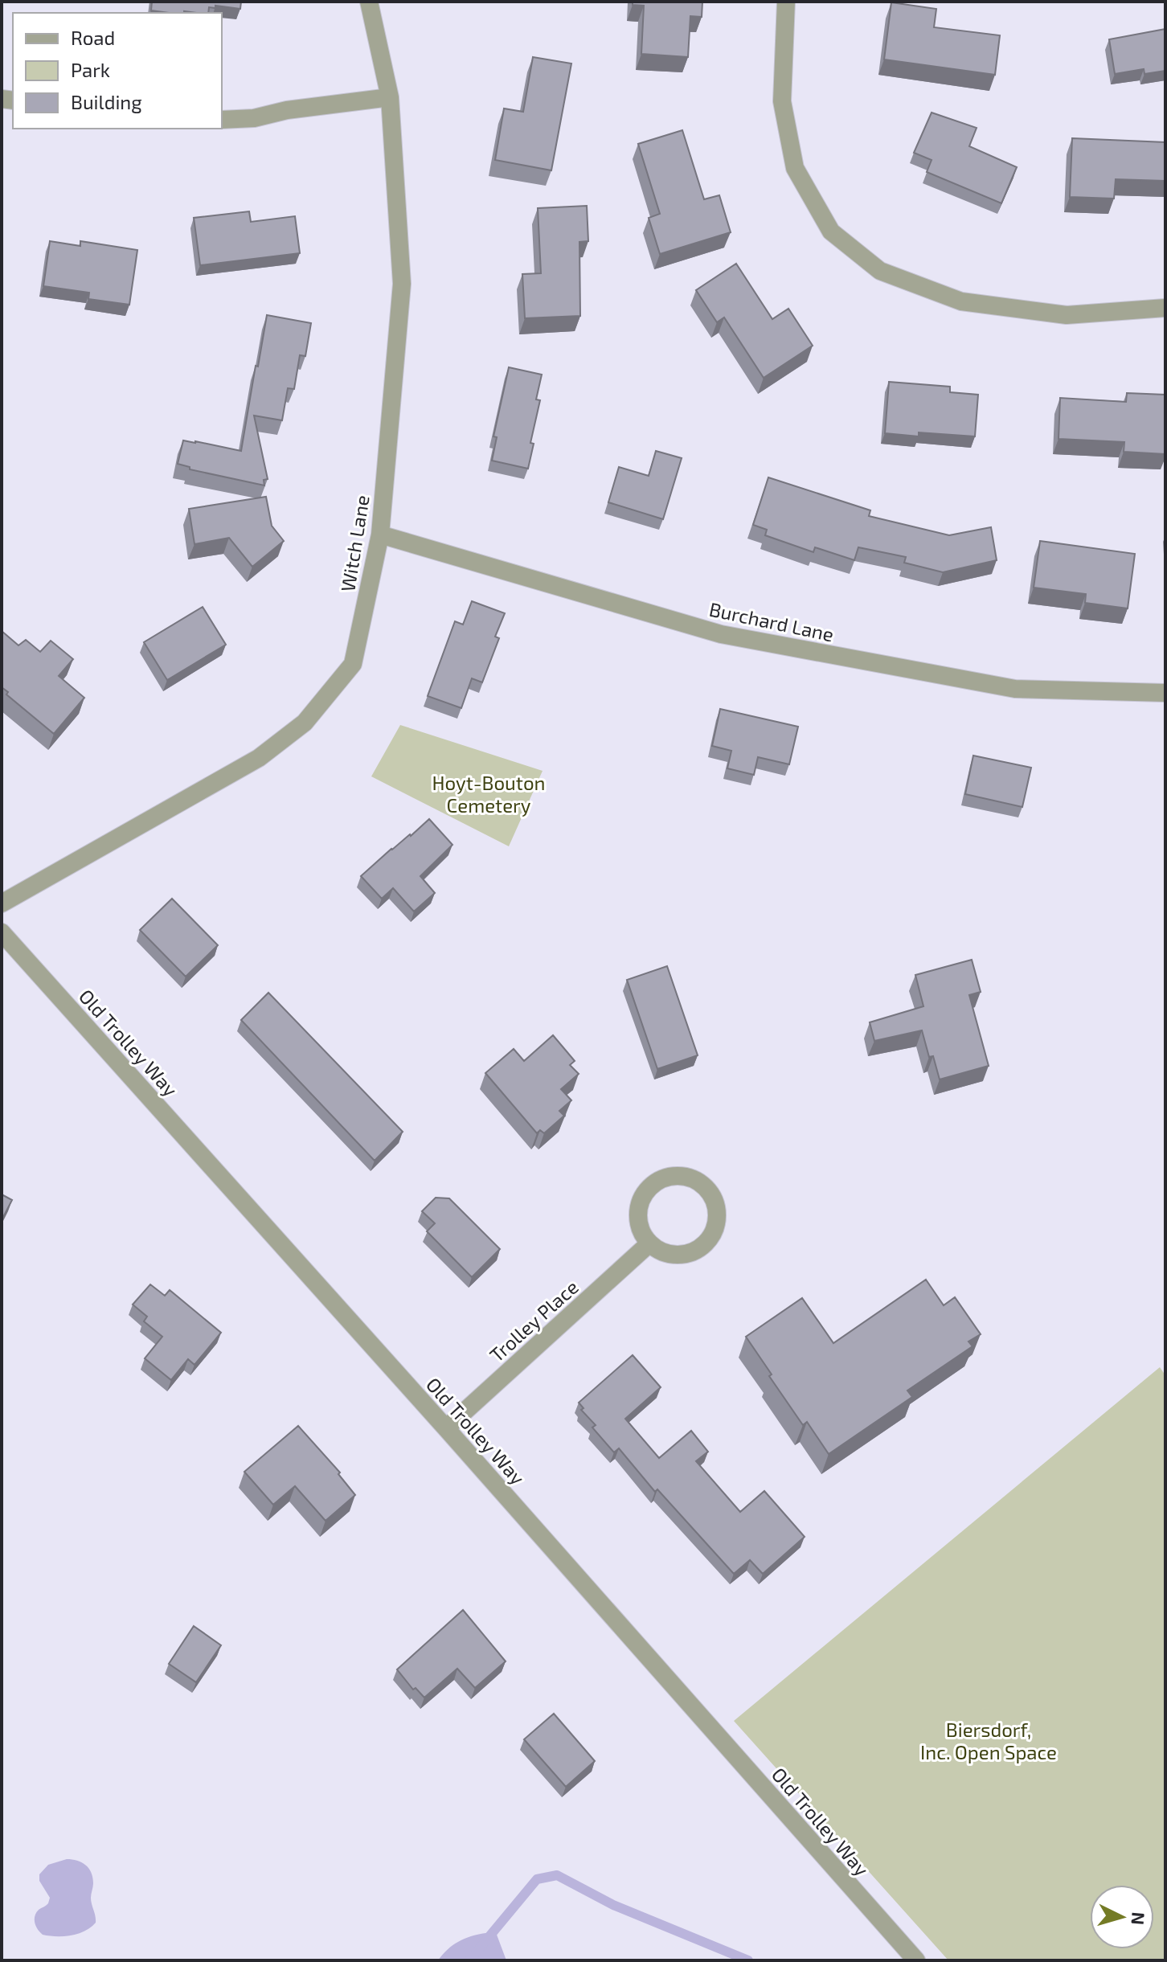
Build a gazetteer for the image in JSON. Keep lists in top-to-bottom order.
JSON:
{
  "streets": {
    "street": [
      "Witch Lane",
      "Burchard Lane",
      "Old Trolley Way",
      "Trolley Place"
    ]
  },
  "crossings": [
    ["Witch Lane", "Burchard Lane"],
    ["Old Trolley Way", "Trolley Place"]
  ],
  "parks": ["Hoyt-Bouton Cemetery", "Biersdorf, Inc. Open Space"],
  "legend": ["Road", "Park", "Building"],
  "north": "right"
}
